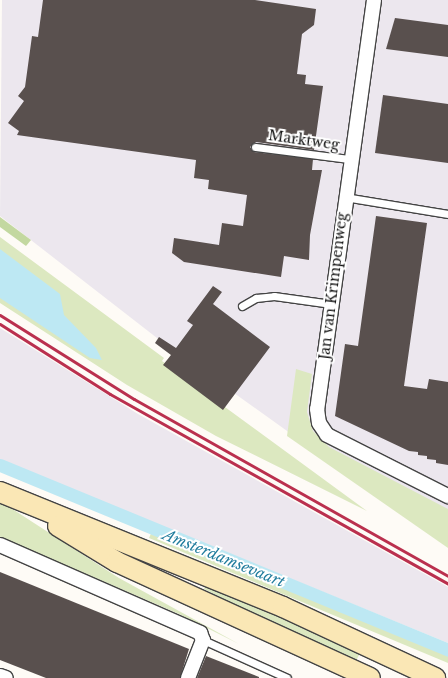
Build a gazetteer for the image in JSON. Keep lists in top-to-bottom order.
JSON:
{
  "streets": {
    "street": ["Jan van Krimpenweg"],
    "lane": ["Marktweg"]
  },
  "crossings": [
    ["Marktweg", "Jan van Krimpenweg"]
  ],
  "water": ["Amsterdamsevaart"]
}
